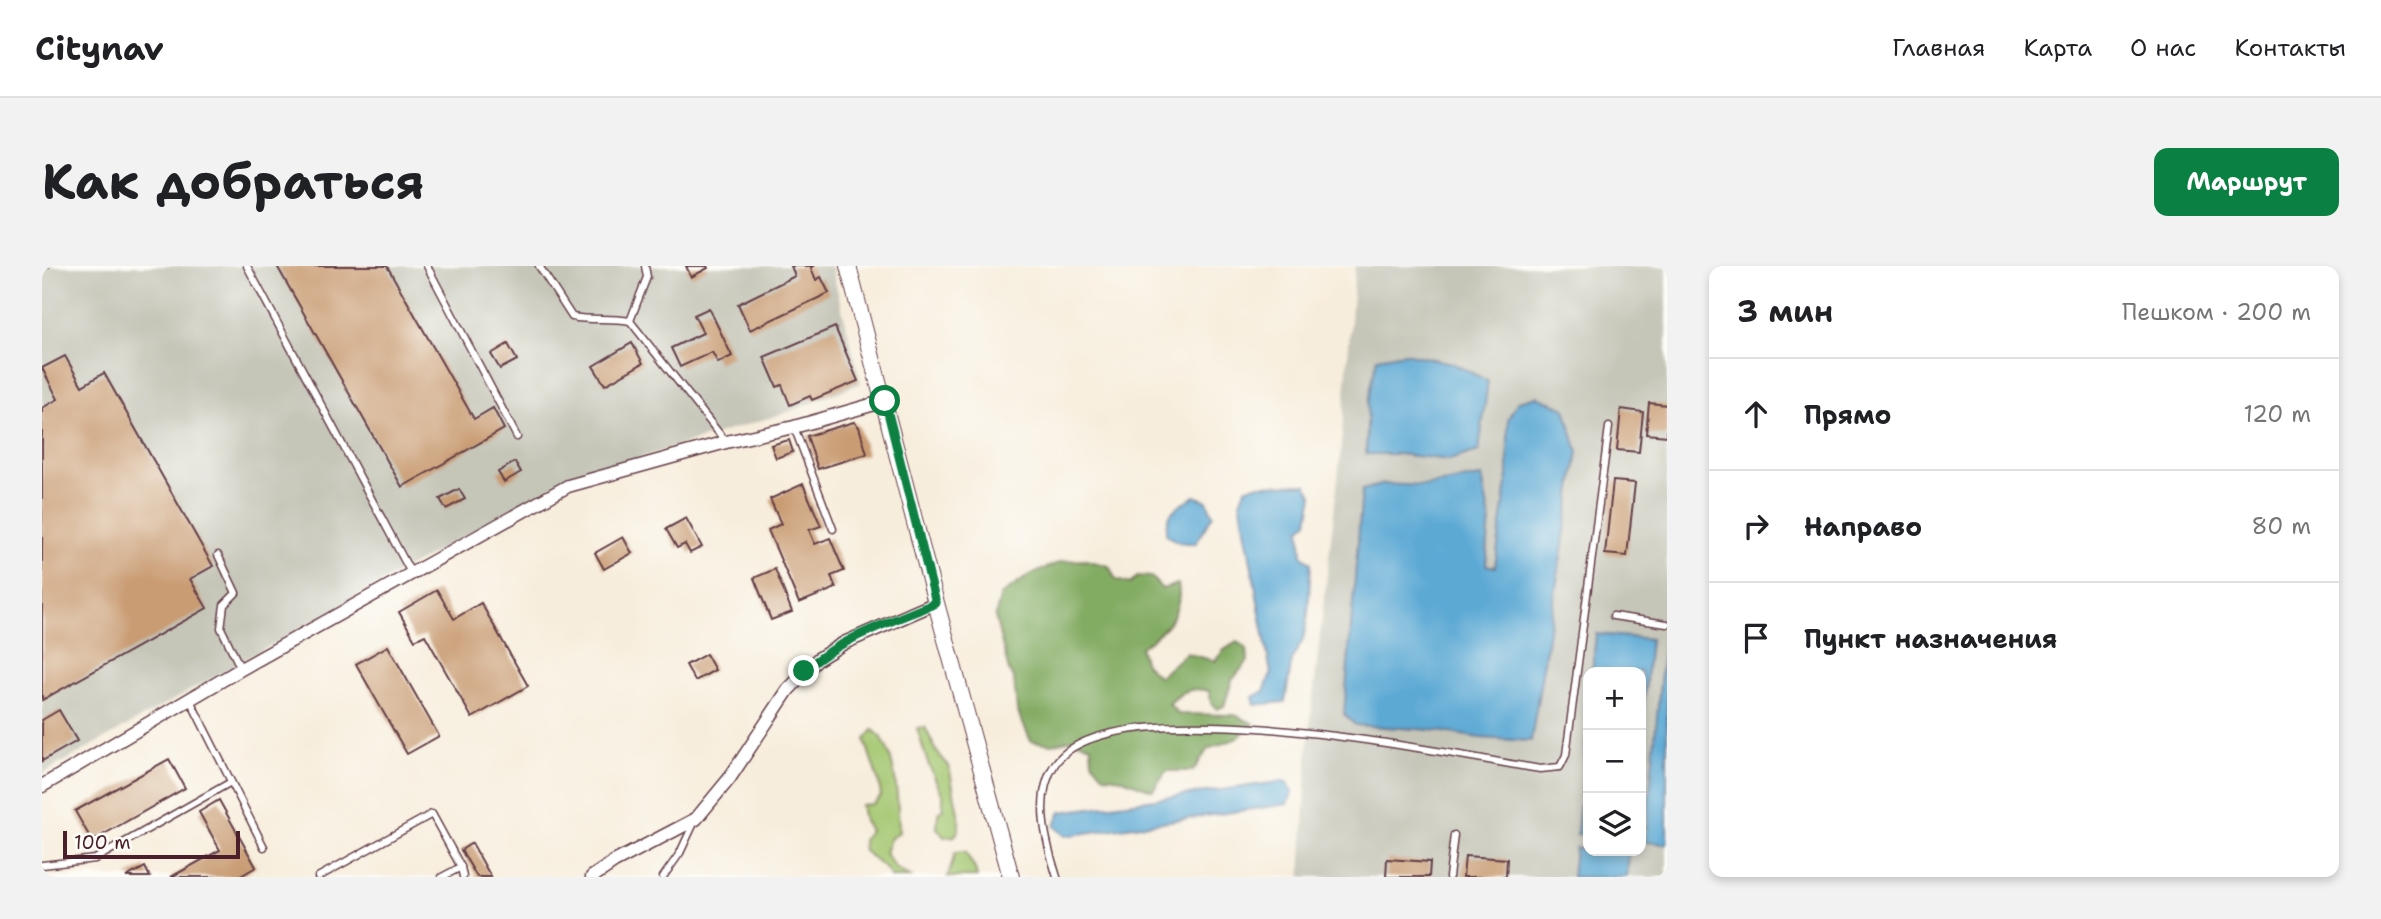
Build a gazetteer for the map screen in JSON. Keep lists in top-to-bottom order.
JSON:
{
  "scale_bar": "100 m",
  "page": {
    "header": "Citynav",
    "nav": [
      "Главная",
      "Карта",
      "О нас",
      "Контакты"
    ],
    "buttons": "Маршрут",
    "title": "Как добраться",
    "heading": ["3 мин", "Пешком · 200 m"],
    "list": [
      ["Прямо", "120 m"],
      ["Направо", "80 m"],
      "Пункт назначения"
    ],
    "map_buttons": ["+", "−"],
    "scale": "100 m"
  }
}
